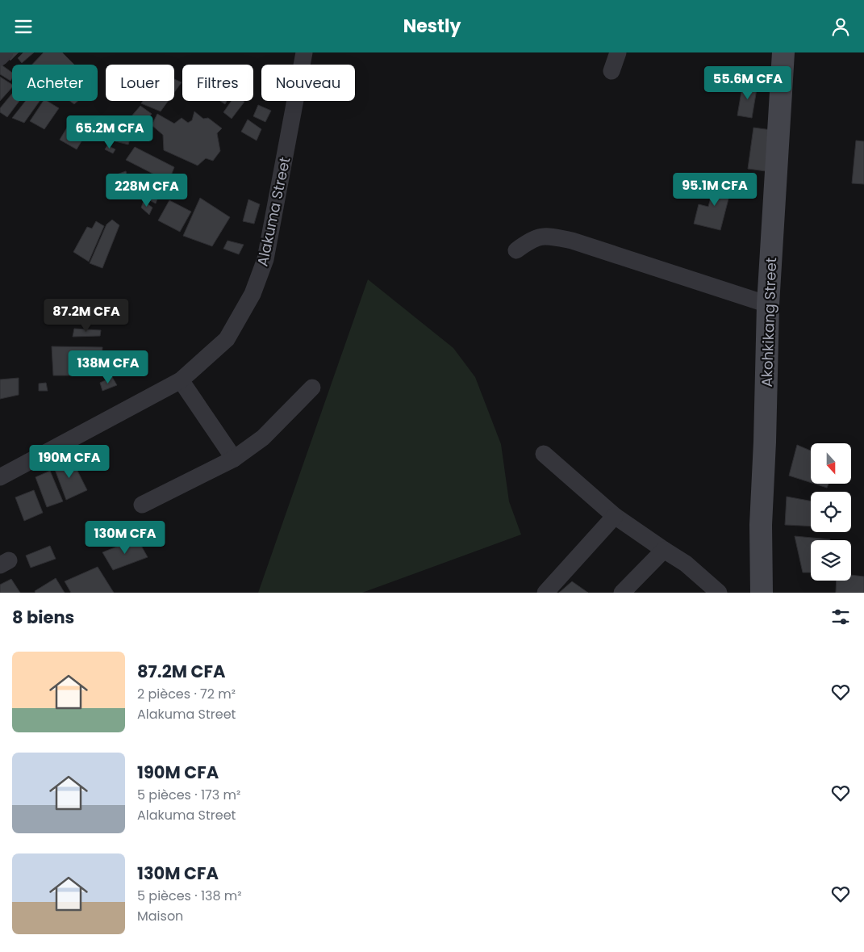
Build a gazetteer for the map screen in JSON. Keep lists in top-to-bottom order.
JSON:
{
  "streets": {
    "street": ["Alakuma Street", "Akohkikang Street"]
  },
  "north": "bottom",
  "page": {
    "header": "Nestly",
    "chip": [
      "Acheter",
      "Louer",
      "Filtres",
      "Nouveau"
    ],
    "price": [
      "55.6M CFA",
      "65.2M CFA",
      "95.1M CFA",
      "228M CFA",
      "87.2M CFA",
      "138M CFA",
      "190M CFA",
      "130M CFA"
    ],
    "heading": "8 biens",
    "list": [
      {
        "name": "87.2M CFA",
        "note": "2 pièces · 72 m² · Alakuma Street"
      },
      {
        "name": "190M CFA",
        "note": "5 pièces · 173 m² · Alakuma Street"
      },
      {
        "name": "130M CFA",
        "note": "5 pièces · 138 m² · Maison"
      }
    ]
  }
}
